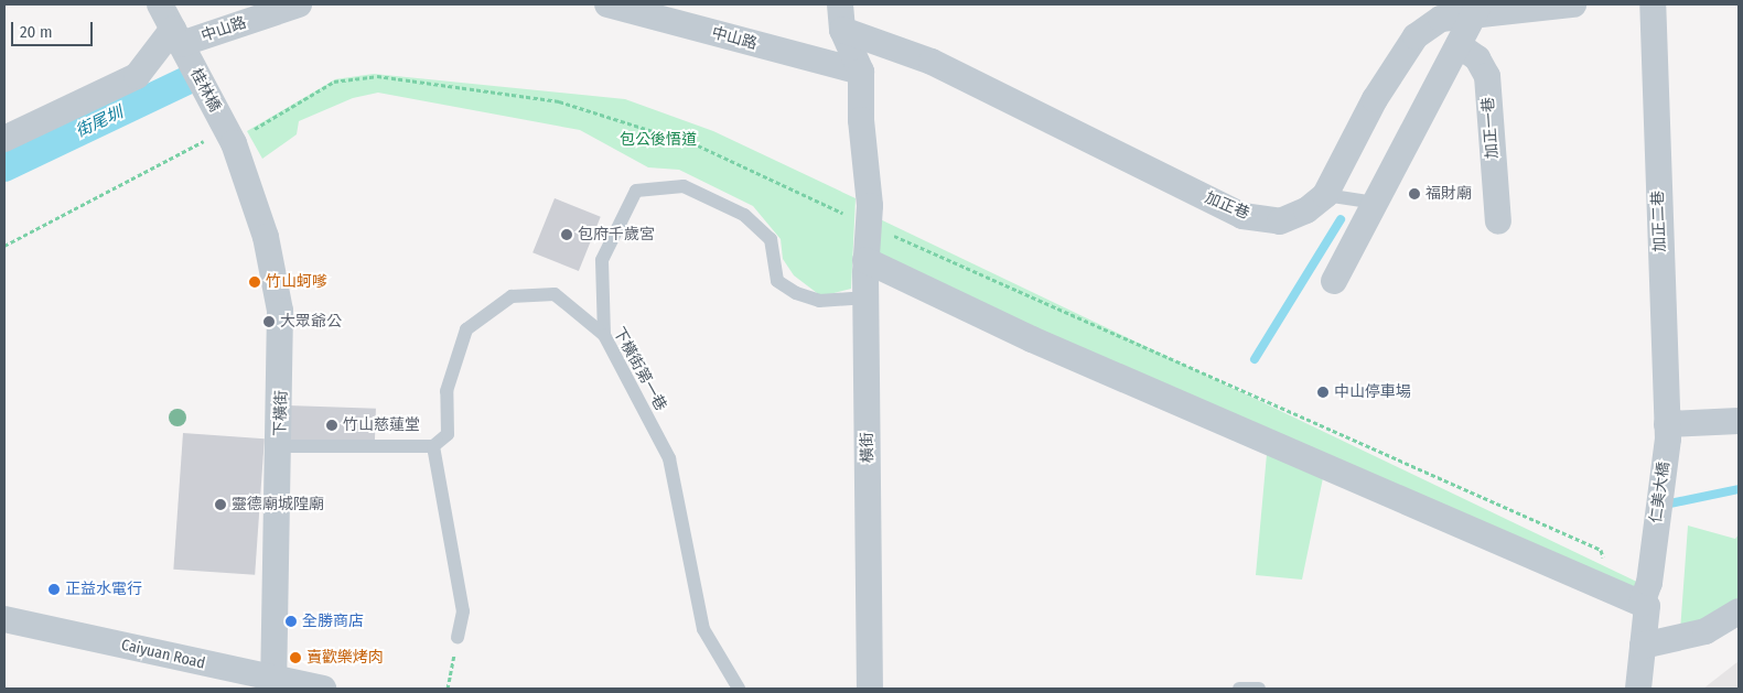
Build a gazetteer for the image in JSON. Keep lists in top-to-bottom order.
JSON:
{
  "streets": {
    "street": [
      "中山路",
      "桂林橋",
      "加正一巷",
      "加正巷",
      "加正二巷",
      "下橫街",
      "橫街",
      "仁美大橋",
      "Caiyuan Road"
    ],
    "lane": ["下橫街第一巷"]
  },
  "crossings": [
    ["中山路", "桂林橋"],
    ["中山路", "橫街"],
    ["桂林橋", "下橫街"],
    ["加正二巷", "仁美大橋"],
    ["下橫街", "Caiyuan Road"]
  ],
  "water": ["街尾圳"],
  "parks": ["包公後悟道"],
  "places": [
    "福財廟",
    "包府千歲宮",
    "竹山蚵嗲",
    "大眾爺公",
    "中山停車場",
    "竹山慈蓮堂",
    "靈德廟城隍廟",
    "正益水電行",
    "全勝商店",
    "賣歡樂烤肉"
  ],
  "scale_bar": "20 m"
}
